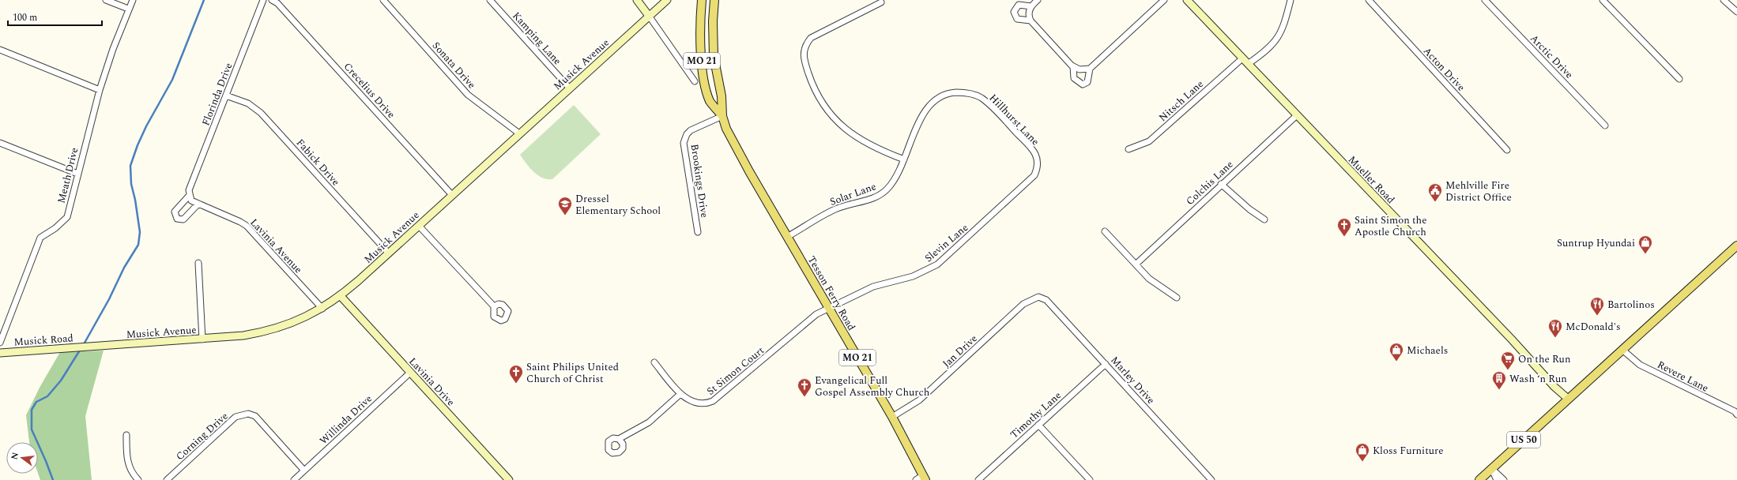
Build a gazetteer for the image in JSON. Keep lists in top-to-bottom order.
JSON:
{
  "streets": {
    "main road": ["MO 21", "Tesson Ferry Road", "US 50"],
    "street": [
      "Kamping Lane",
      "Arctic Drive",
      "Musick Avenue",
      "Sonata Drive",
      "Acton Drive",
      "Crecelius Drive",
      "Florinda Drive",
      "Nitsch Lane",
      "Hillhurst Lane",
      "Fabick Drive",
      "Meath Drive",
      "Mueller Road",
      "Brookings Drive",
      "Colchis Lane",
      "Solar Lane",
      "Slevin Lane",
      "Lavinia Avenue",
      "Musick Road",
      "Jan Drive",
      "St Simon Court",
      "Revere Lane",
      "Marley Drive",
      "Lavinia Drive",
      "Timothy Lane",
      "Willinda Drive",
      "Corning Drive"
    ]
  },
  "crossings": [
    ["Kamping Lane", "Musick Avenue"],
    ["Musick Avenue", "Sonata Drive"],
    ["Musick Avenue", "Crecelius Drive"],
    ["Musick Avenue", "Fabick Drive"],
    ["Musick Avenue", "Lavinia Avenue"],
    ["Musick Avenue", "Musick Road"],
    ["Musick Avenue", "Lavinia Drive"],
    ["Florinda Drive", "Fabick Drive"],
    ["Florinda Drive", "Lavinia Avenue"],
    ["Nitsch Lane", "Mueller Road"],
    ["Hillhurst Lane", "Solar Lane"],
    ["Hillhurst Lane", "Slevin Lane"],
    ["Mueller Road", "Colchis Lane"],
    ["Mueller Road", "US 50"],
    ["Brookings Drive", "Tesson Ferry Road"],
    ["Solar Lane", "Tesson Ferry Road"],
    ["Slevin Lane", "Tesson Ferry Road"],
    ["Slevin Lane", "St Simon Court"],
    ["Tesson Ferry Road", "Jan Drive"],
    ["Tesson Ferry Road", "St Simon Court"],
    ["Jan Drive", "Marley Drive"],
    ["Revere Lane", "US 50"],
    ["Marley Drive", "Timothy Lane"],
    ["Lavinia Drive", "Willinda Drive"],
    ["Willinda Drive", "Corning Drive"]
  ],
  "places": {
    "public building": ["Mehlville Fire District Office"],
    "school or university": ["Dressel Elementary School"],
    "church": ["Saint Simon the Apostle Church", "Saint Philips United Church of Christ", "Evangelical Full Gospel Assembly Church"],
    "shop": ["Suntrup Hyundai", "Michaels", "Kloss Furniture"],
    "restaurant": ["Bartolinos", "McDonald's"],
    "supermarket": ["On the Run"],
    "building": ["Wash ‘n Run"]
  },
  "scale_bar": "100 m",
  "north": "left"
}
